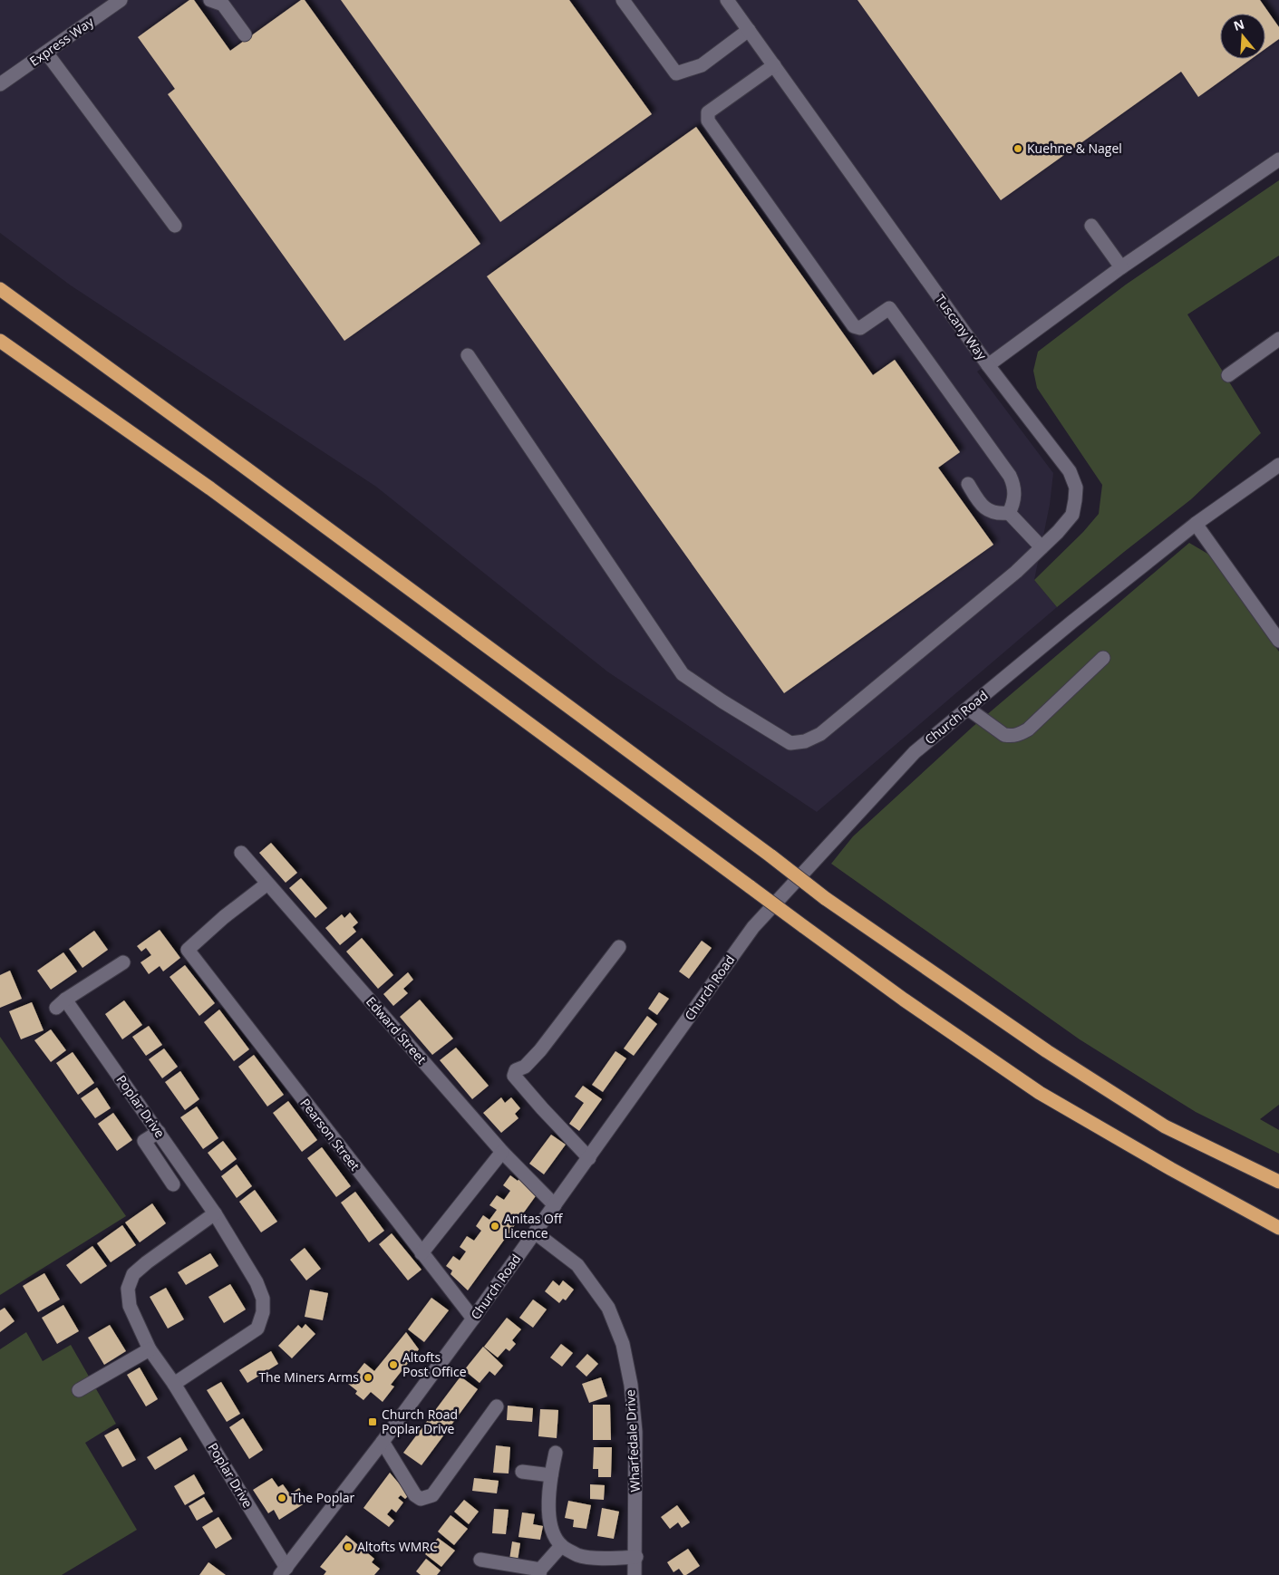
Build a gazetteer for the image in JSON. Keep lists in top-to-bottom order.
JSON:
{
  "streets": {
    "street": [
      "Express Way",
      "Tuscany Way",
      "Church Road",
      "Edward Street",
      "Poplar Drive",
      "Pearson Street",
      "Wharfedale Drive"
    ]
  },
  "crossings": [
    ["Church Road", "Edward Street"],
    ["Church Road", "Poplar Drive"],
    ["Church Road", "Pearson Street"],
    ["Church Road", "Wharfedale Drive"],
    ["Edward Street", "Pearson Street"]
  ],
  "places": {
    "other": [
      "Kuehne & Nagel",
      "Anitas Off Licence",
      "Altofts Post Office",
      "The Miners Arms",
      "The Poplar",
      "Altofts WMRC"
    ],
    "transit": ["Church Road Poplar Drive"]
  },
  "north": "top"
}
